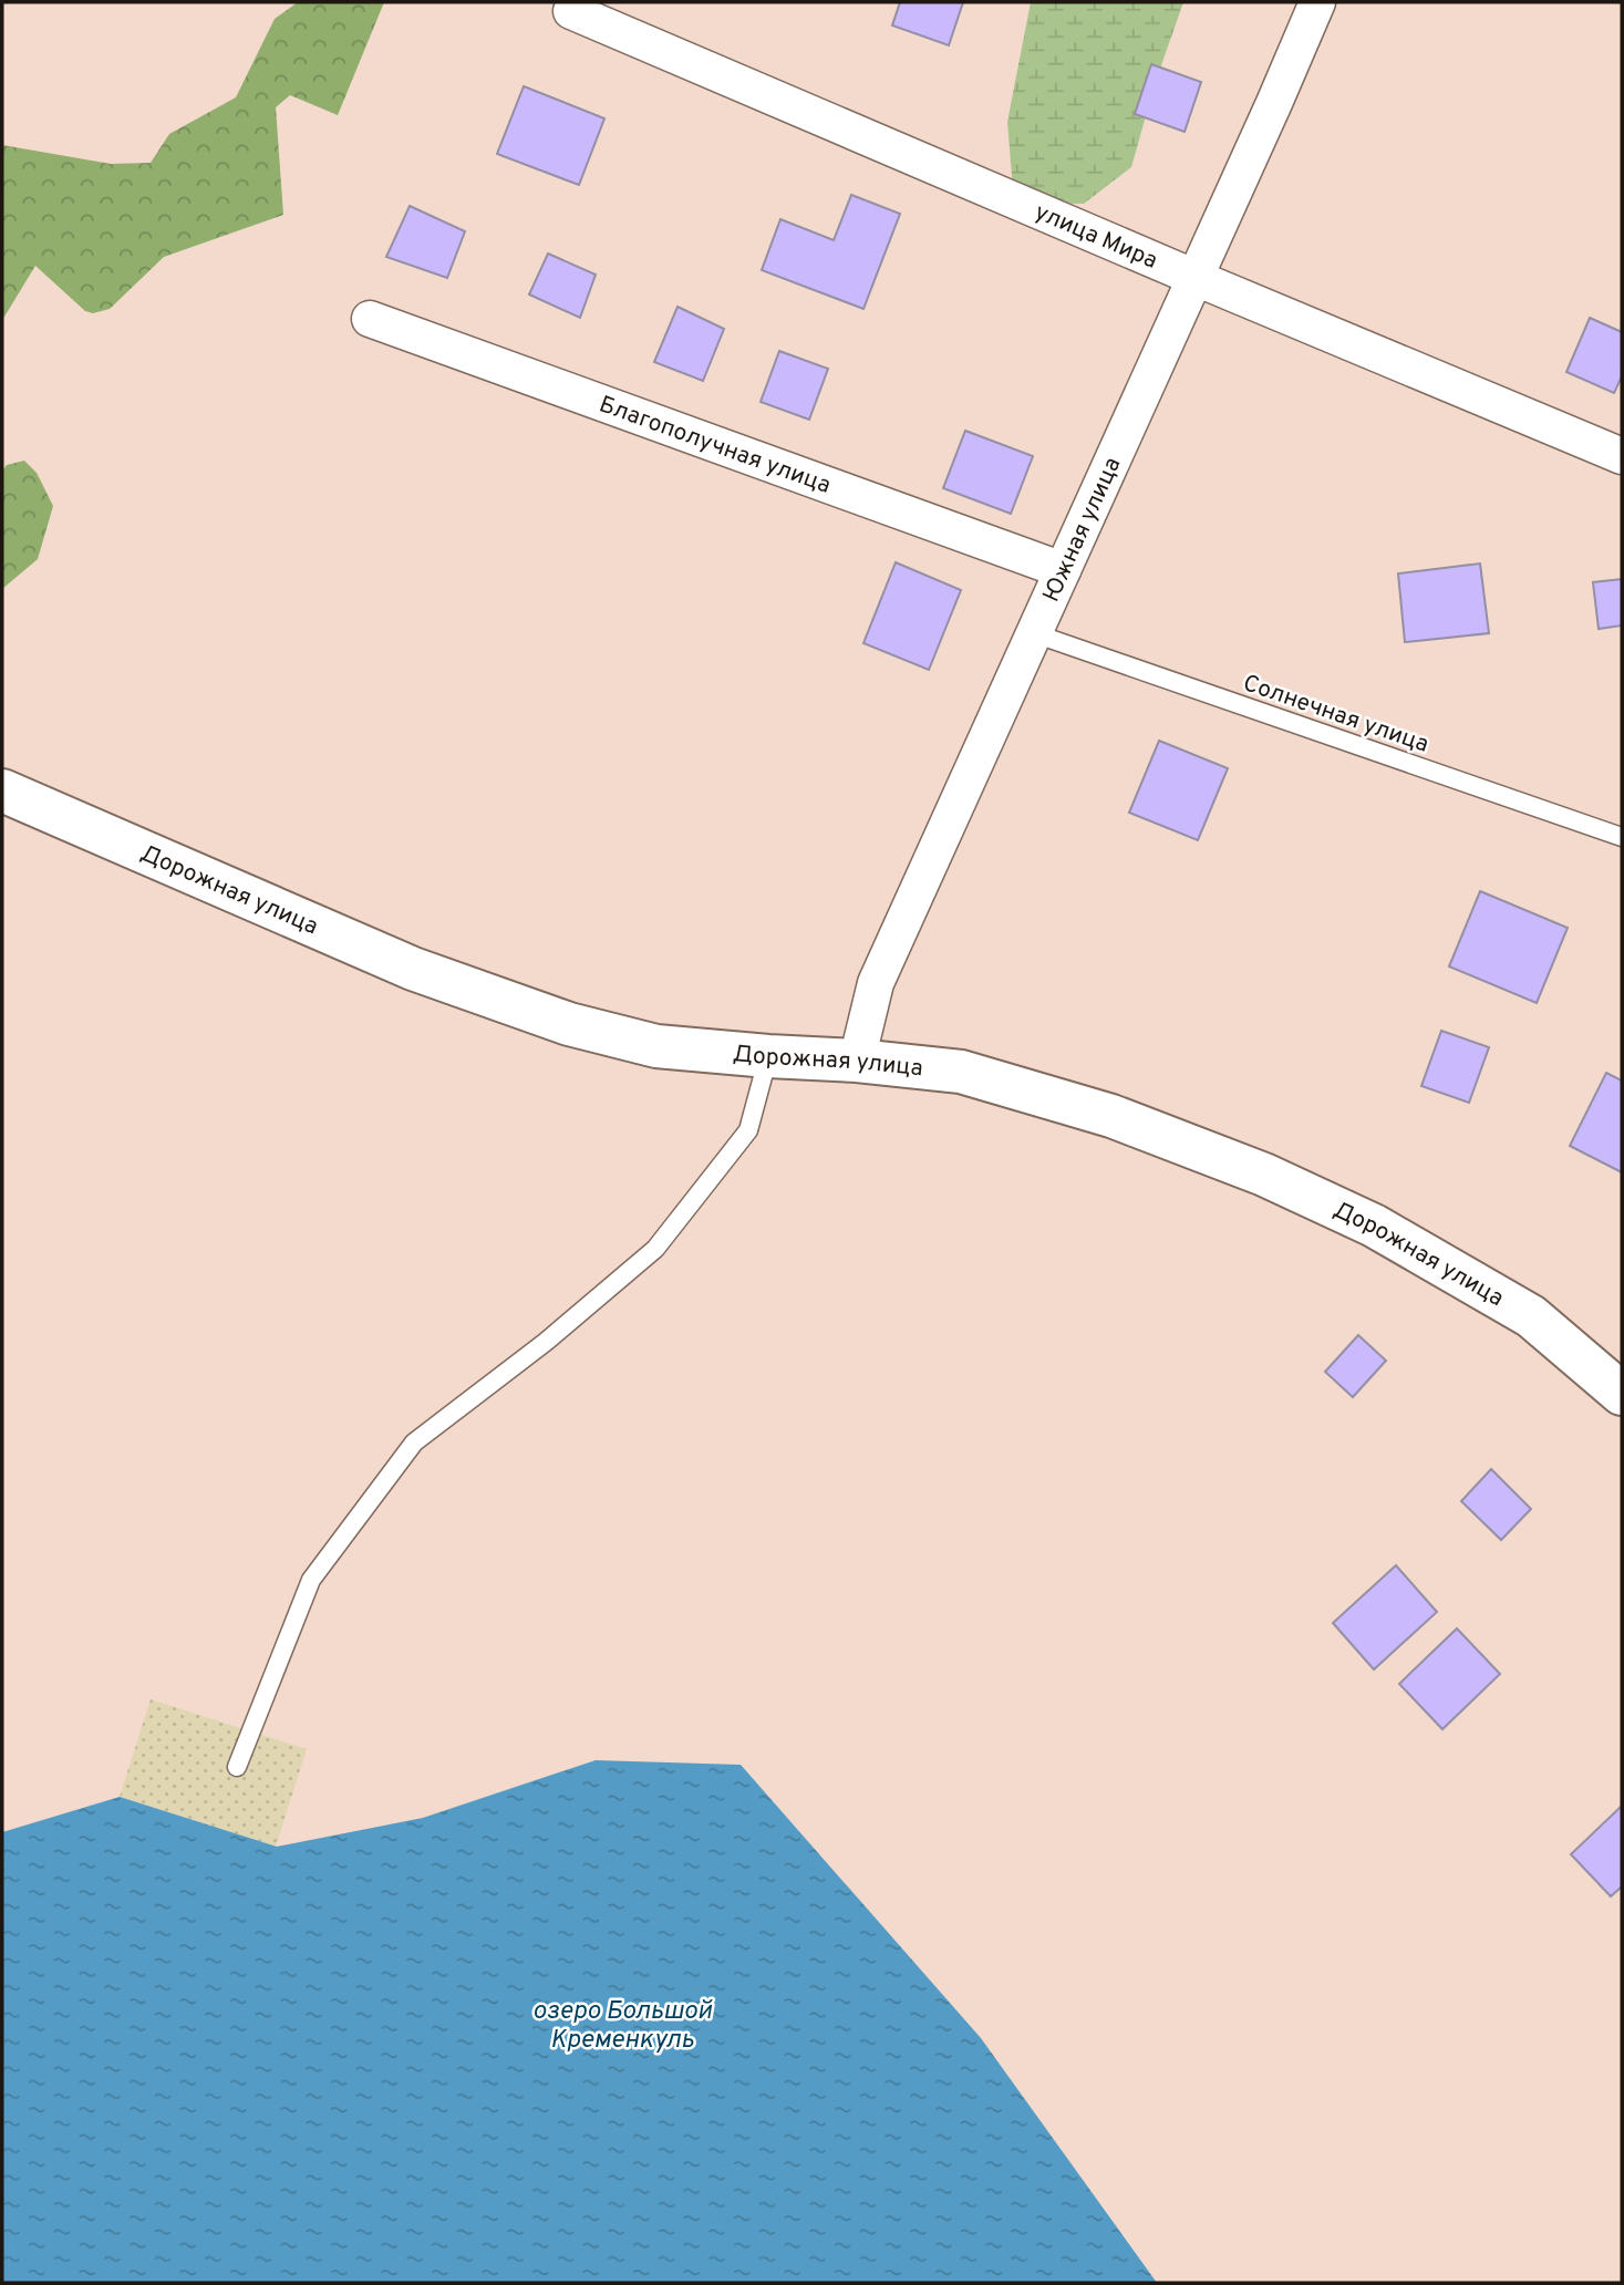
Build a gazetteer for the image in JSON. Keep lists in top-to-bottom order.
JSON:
{
  "streets": {
    "street": [
      "улица Мира",
      "Благополучная улица",
      "Южная улица",
      "Дорожная улица"
    ],
    "lane": ["Солнечная улица"]
  },
  "crossings": [
    ["улица Мира", "Южная улица"],
    ["Благополучная улица", "Южная улица"],
    ["Южная улица", "Солнечная улица"],
    ["Южная улица", "Дорожная улица"]
  ],
  "water": ["озеро Большой Кременкуль"]
}
